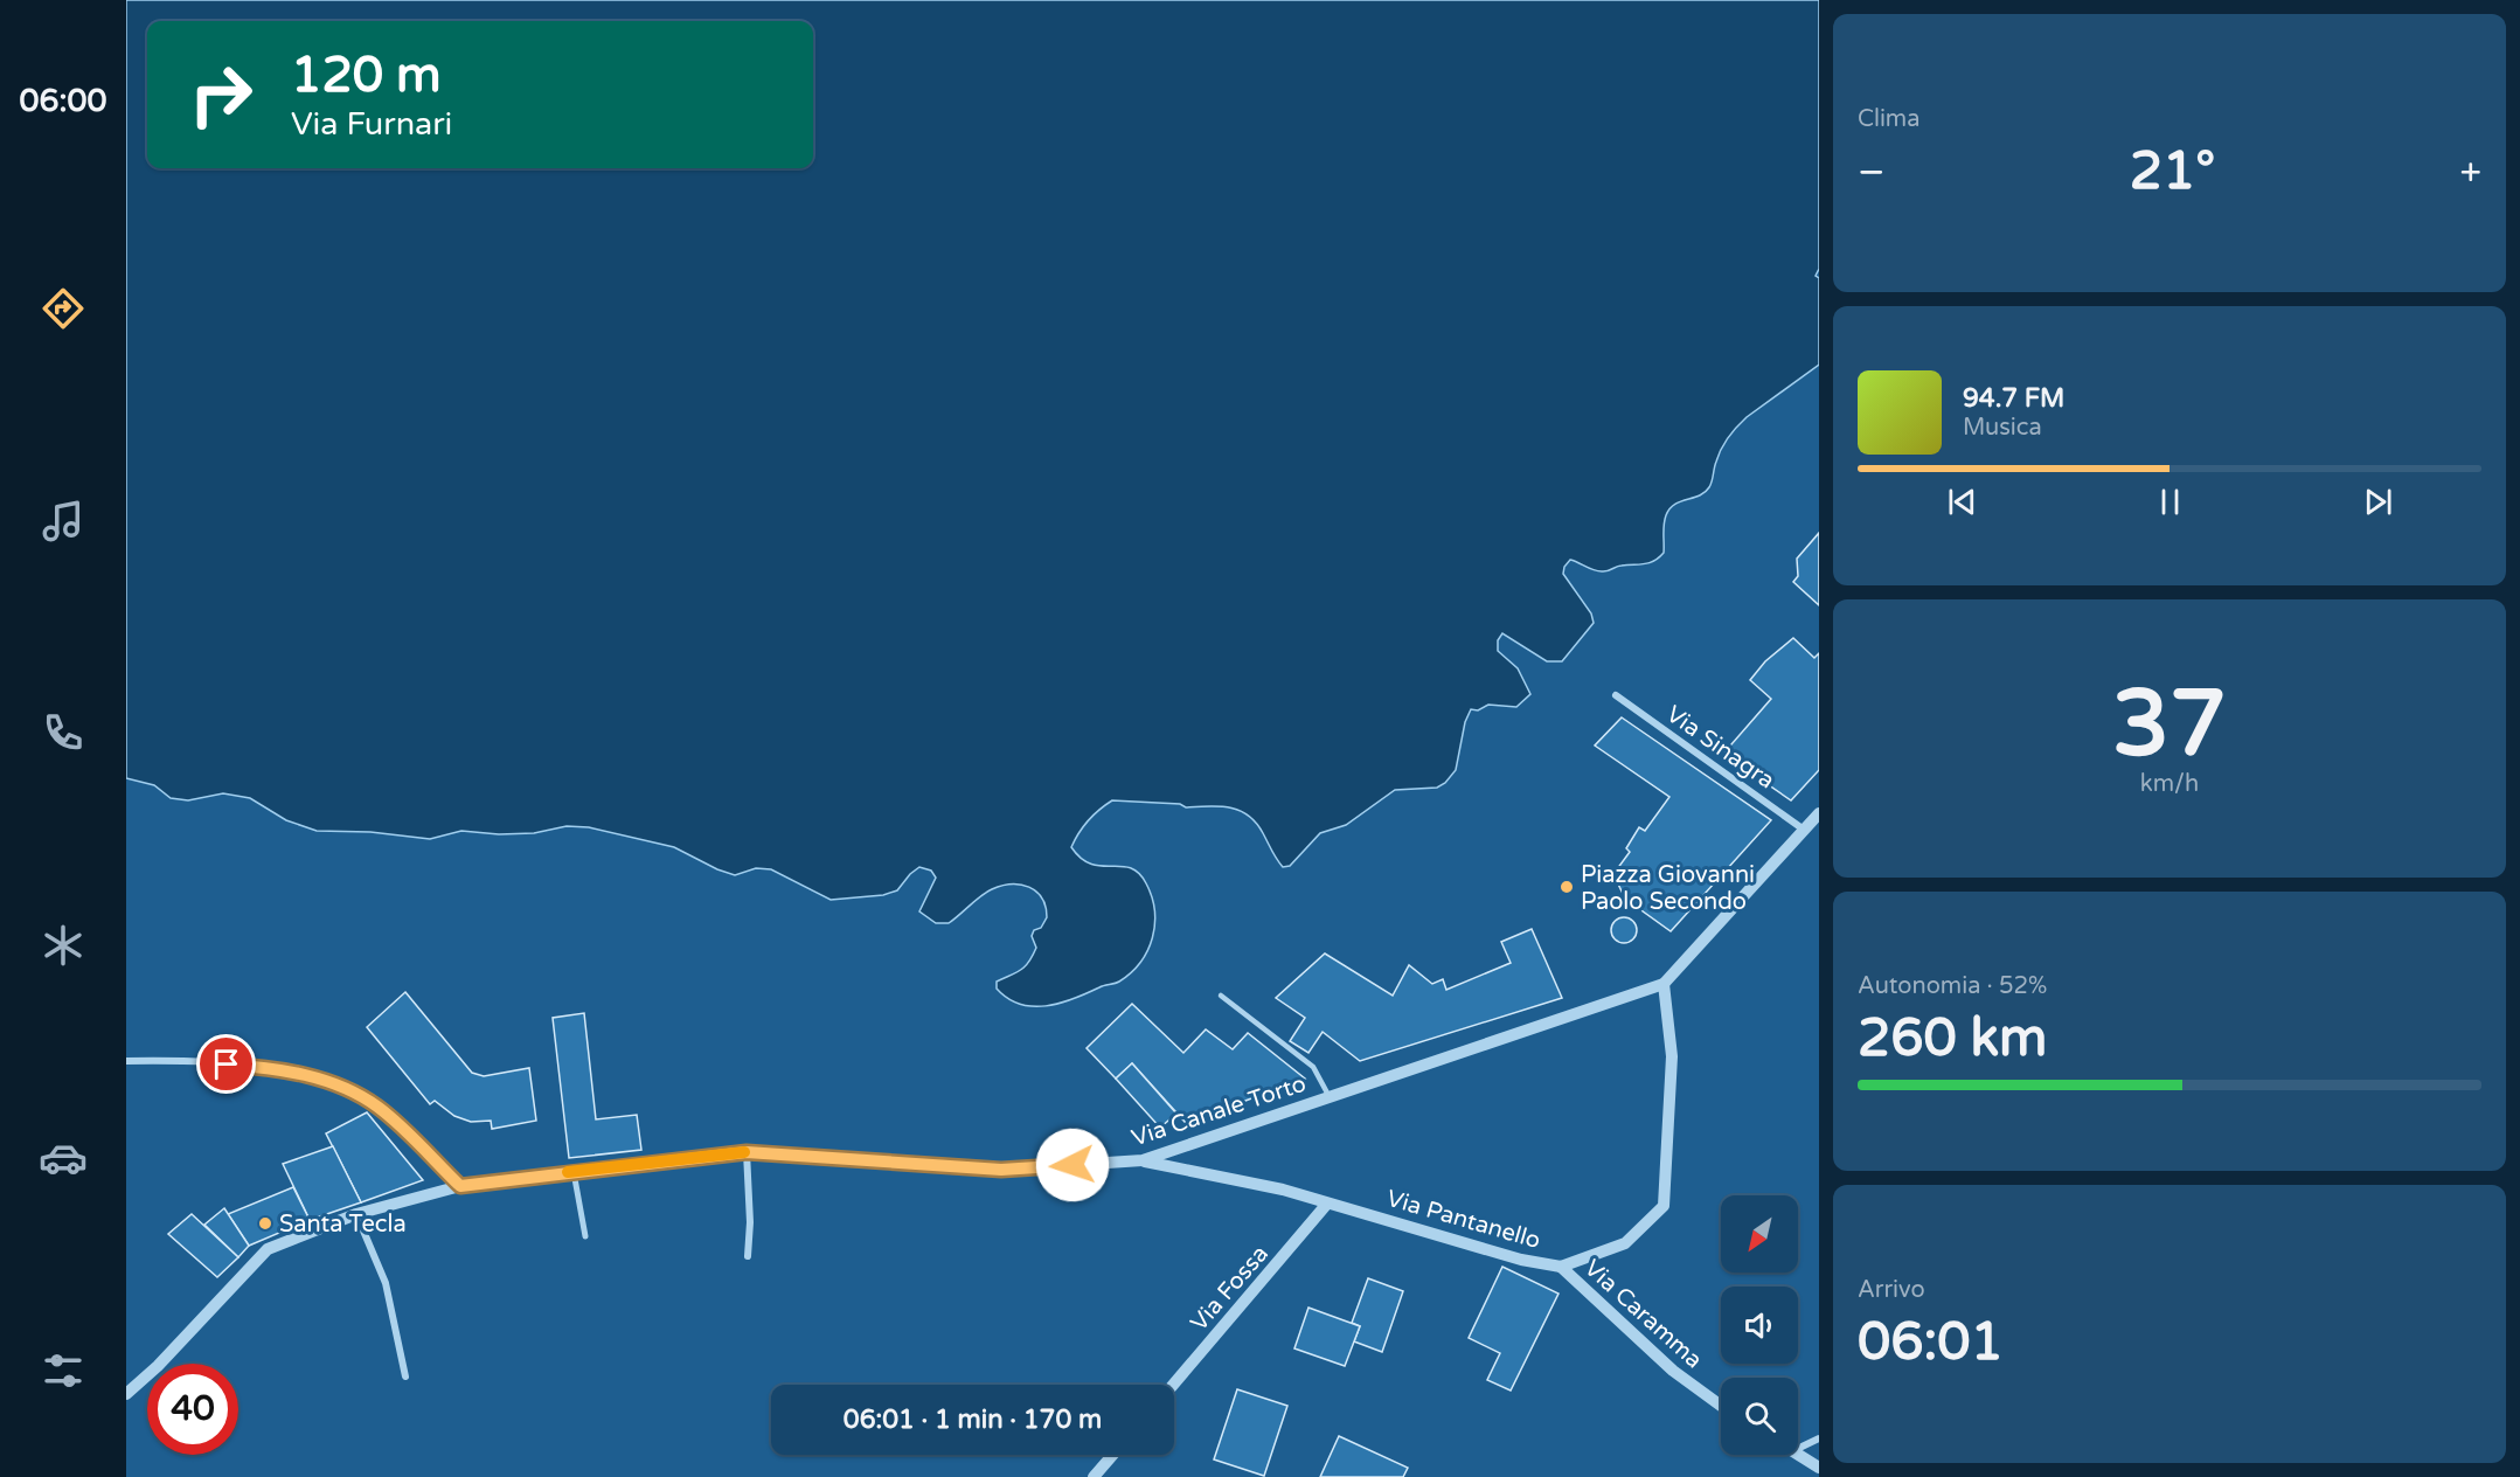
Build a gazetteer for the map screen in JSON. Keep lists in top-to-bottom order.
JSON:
{
  "streets": {
    "street": [
      "Via Sinagra",
      "Via Canale Torto",
      "Via Pantanello",
      "Via Fossa",
      "Via Caramma"
    ]
  },
  "crossings": [
    ["Via Canale Torto", "Via Pantanello"],
    ["Via Pantanello", "Via Fossa"],
    ["Via Pantanello", "Via Caramma"]
  ],
  "places": ["Piazza Giovanni Paolo Secondo", "Santa Tecla"],
  "north": "bottom left",
  "page": {
    "tabs": "06:00",
    "tile": [
      "Clima",
      ["37", "km/h"],
      ["Autonomia · 52%", "260 km"],
      ["Arrivo", "06:01"]
    ],
    "turn": ["120 m", "Via Furnari"],
    "heat": ["−", "21°", "+"],
    "song": ["94.7 FM", "Musica"],
    "limit": "40",
    "trip": "06:01 · 1 min · 170 m"
  }
}
